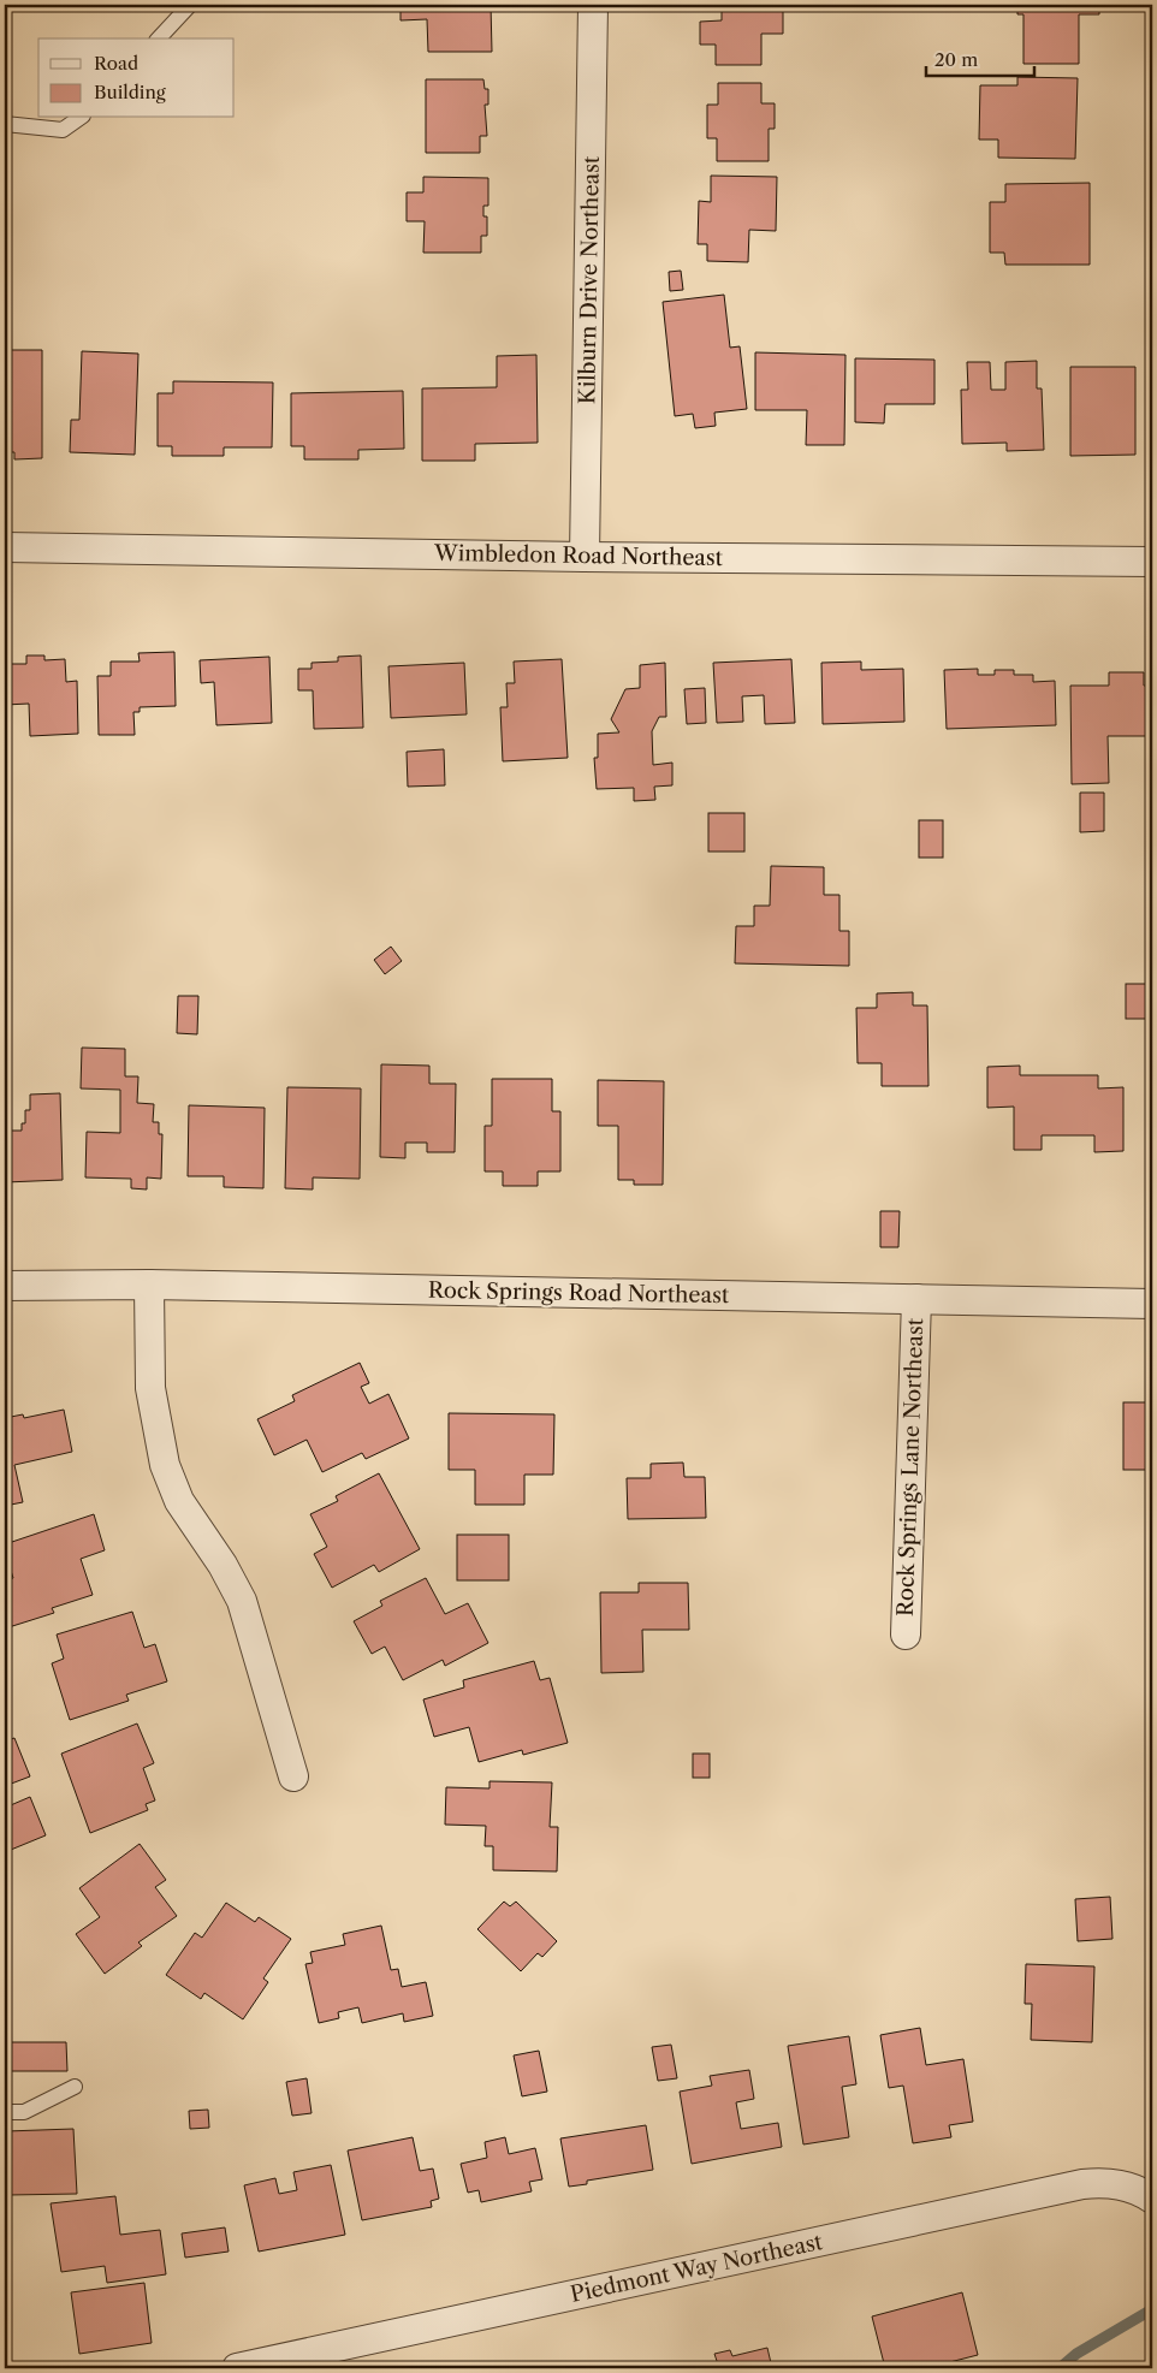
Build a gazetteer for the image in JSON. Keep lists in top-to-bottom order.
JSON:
{
  "streets": {
    "street": [
      "Kilburn Drive Northeast",
      "Wimbledon Road Northeast",
      "Rock Springs Road Northeast",
      "Rock Springs Lane Northeast",
      "Piedmont Way Northeast"
    ]
  },
  "crossings": [
    ["Kilburn Drive Northeast", "Wimbledon Road Northeast"],
    ["Rock Springs Road Northeast", "Rock Springs Lane Northeast"]
  ],
  "legend": ["Road", "Building"],
  "scale_bar": "20 m"
}
